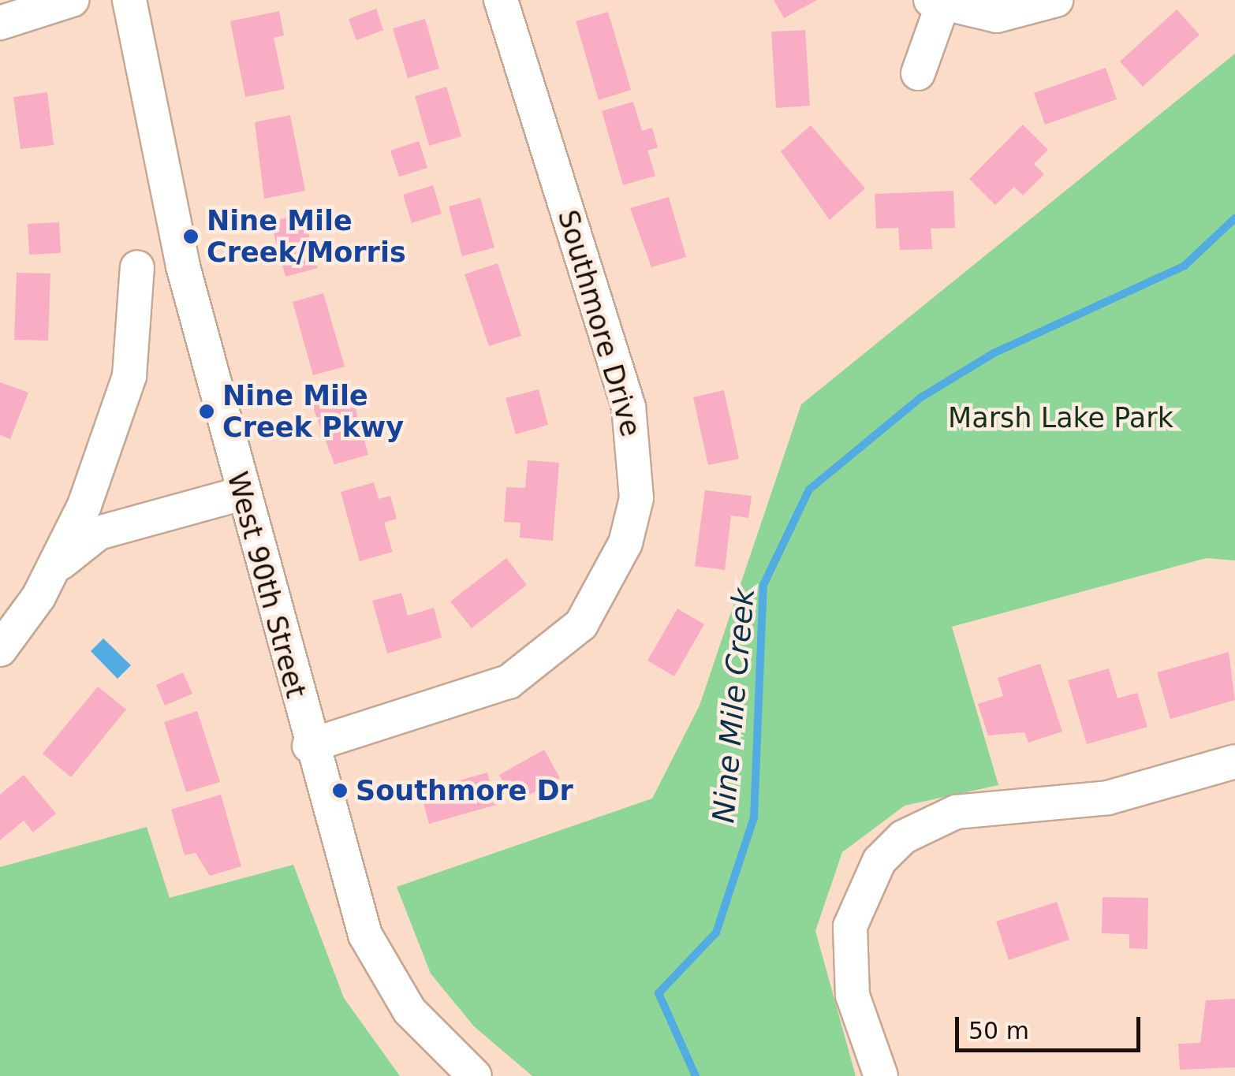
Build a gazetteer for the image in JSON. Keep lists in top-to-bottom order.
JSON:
{
  "streets": {
    "street": ["Southmore Drive", "West 90th Street"]
  },
  "crossings": [
    ["Southmore Drive", "West 90th Street"]
  ],
  "water": ["Nine Mile Creek"],
  "parks": ["Marsh Lake Park"],
  "places": ["Nine Mile Creek/Morris", "Nine Mile Creek Pkwy", "Southmore Dr"],
  "scale_bar": "50 m"
}
